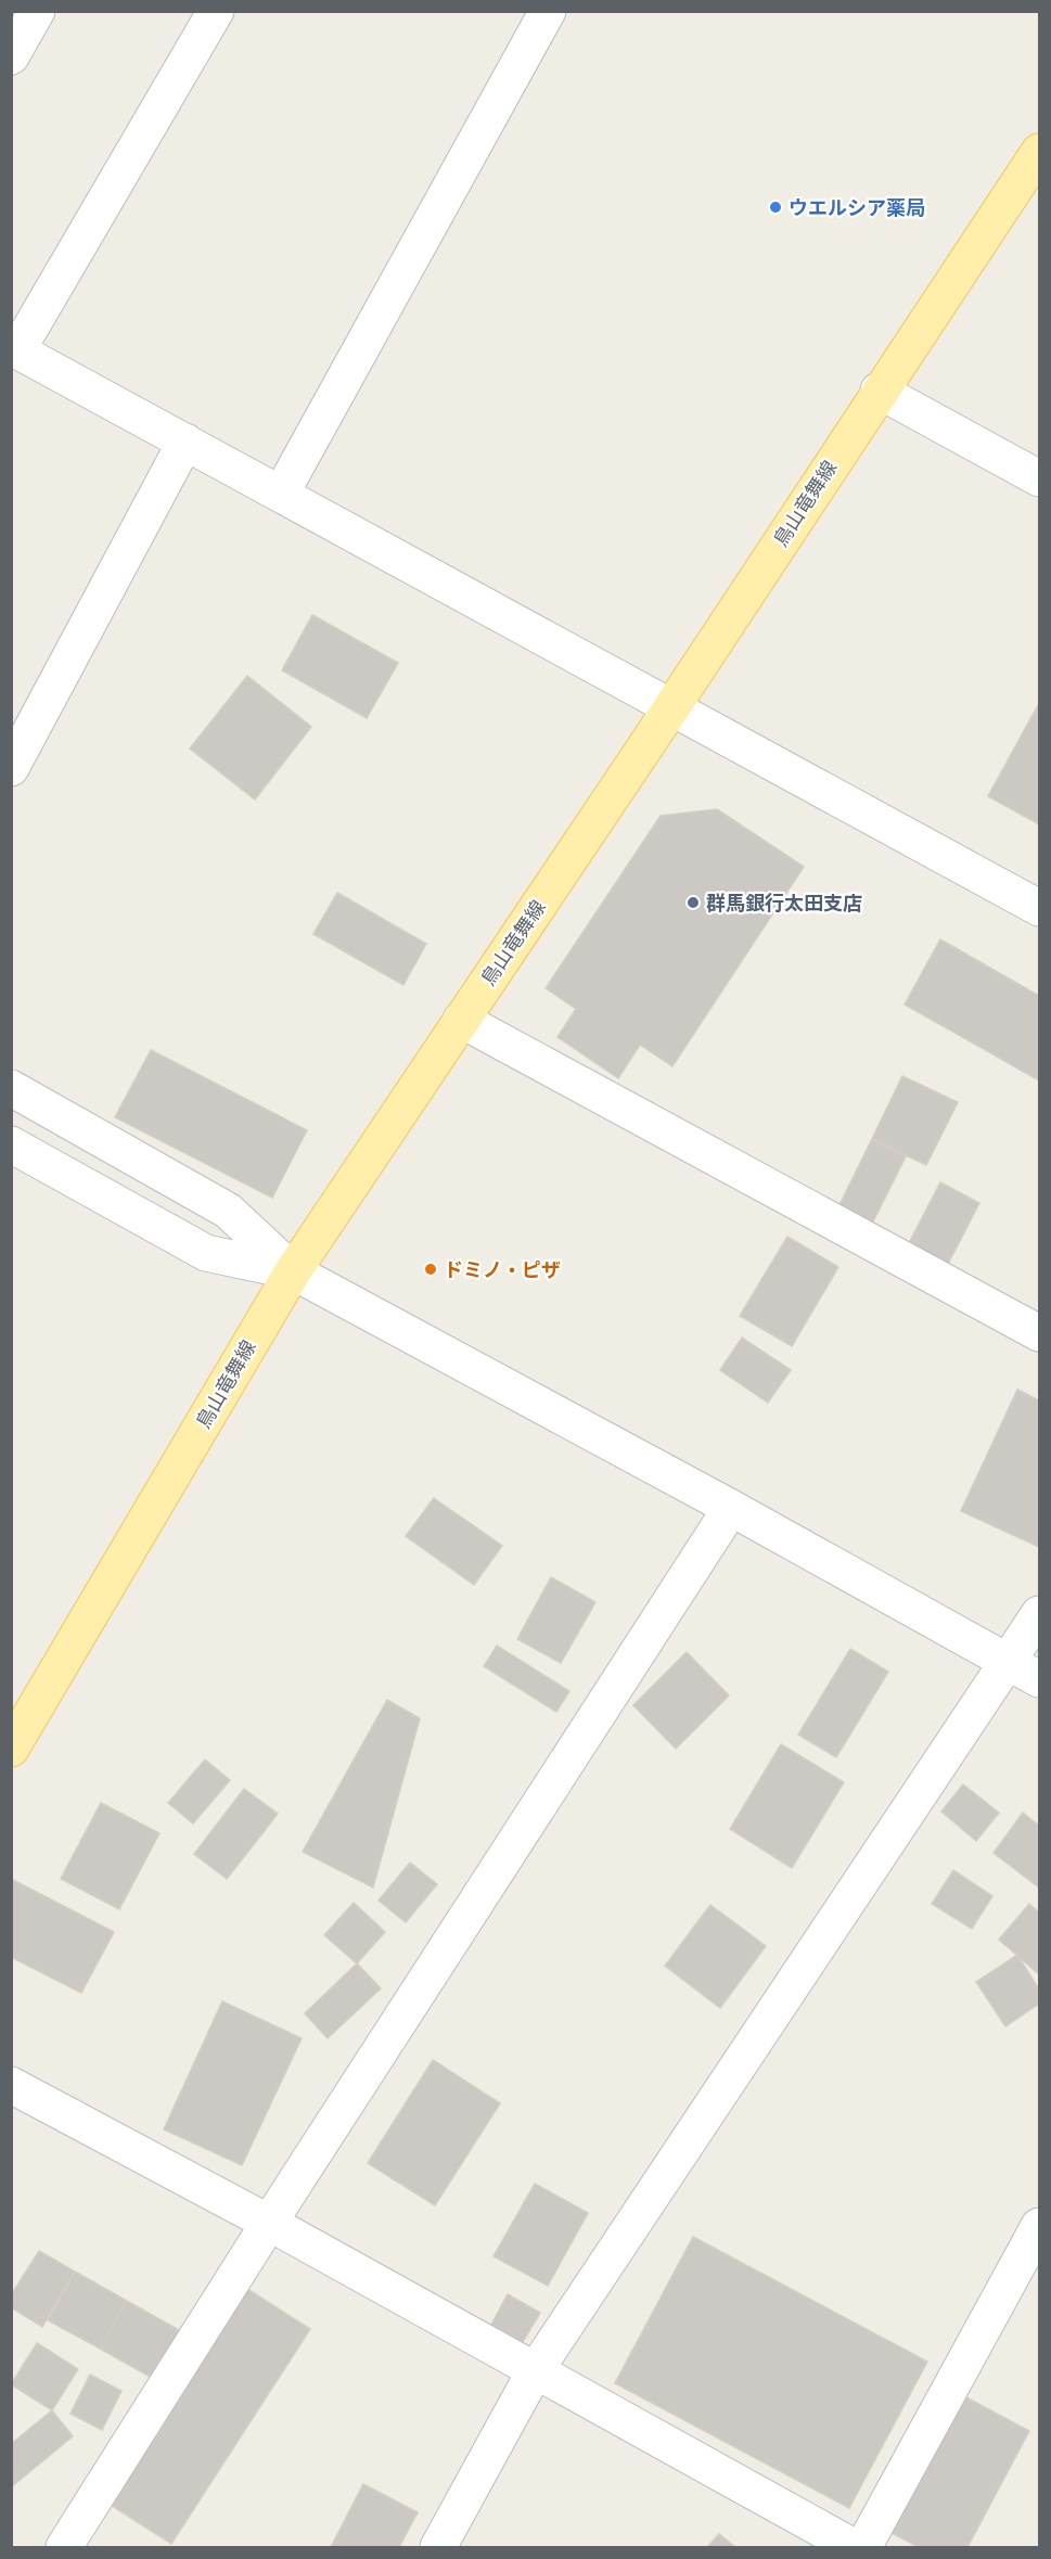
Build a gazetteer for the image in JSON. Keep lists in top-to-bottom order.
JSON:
{
  "streets": {
    "main road": ["鳥山竜舞線"]
  },
  "places": ["ウエルシア薬局", "群馬銀行太田支店", "ドミノ・ピザ"]
}
